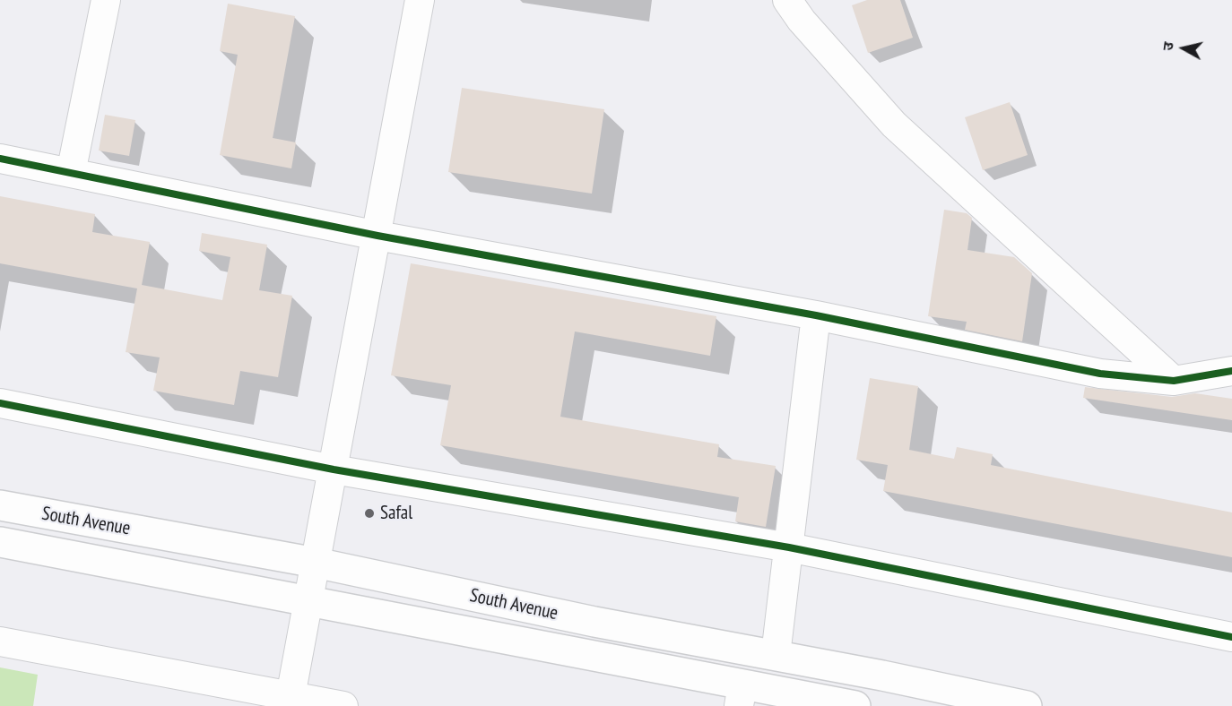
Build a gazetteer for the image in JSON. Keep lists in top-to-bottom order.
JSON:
{
  "streets": {
    "main road": ["South Avenue"]
  },
  "places": ["Safal"],
  "north": "left"
}
